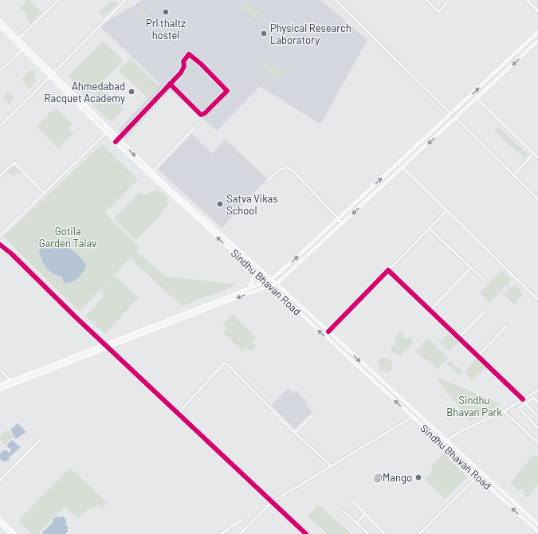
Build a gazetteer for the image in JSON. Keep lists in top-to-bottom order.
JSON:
{
  "streets": {
    "main road": ["Sindhu Bhavan Road"]
  },
  "parks": ["Gotila Garden Talav", "Sindhu Bhavan Park"],
  "places": [
    "Prl thaltz hostel",
    "Physical Research Laboratory",
    "Ahmedabad Racquet Academy",
    "Satva Vikas School",
    "@Mango"
  ]
}
